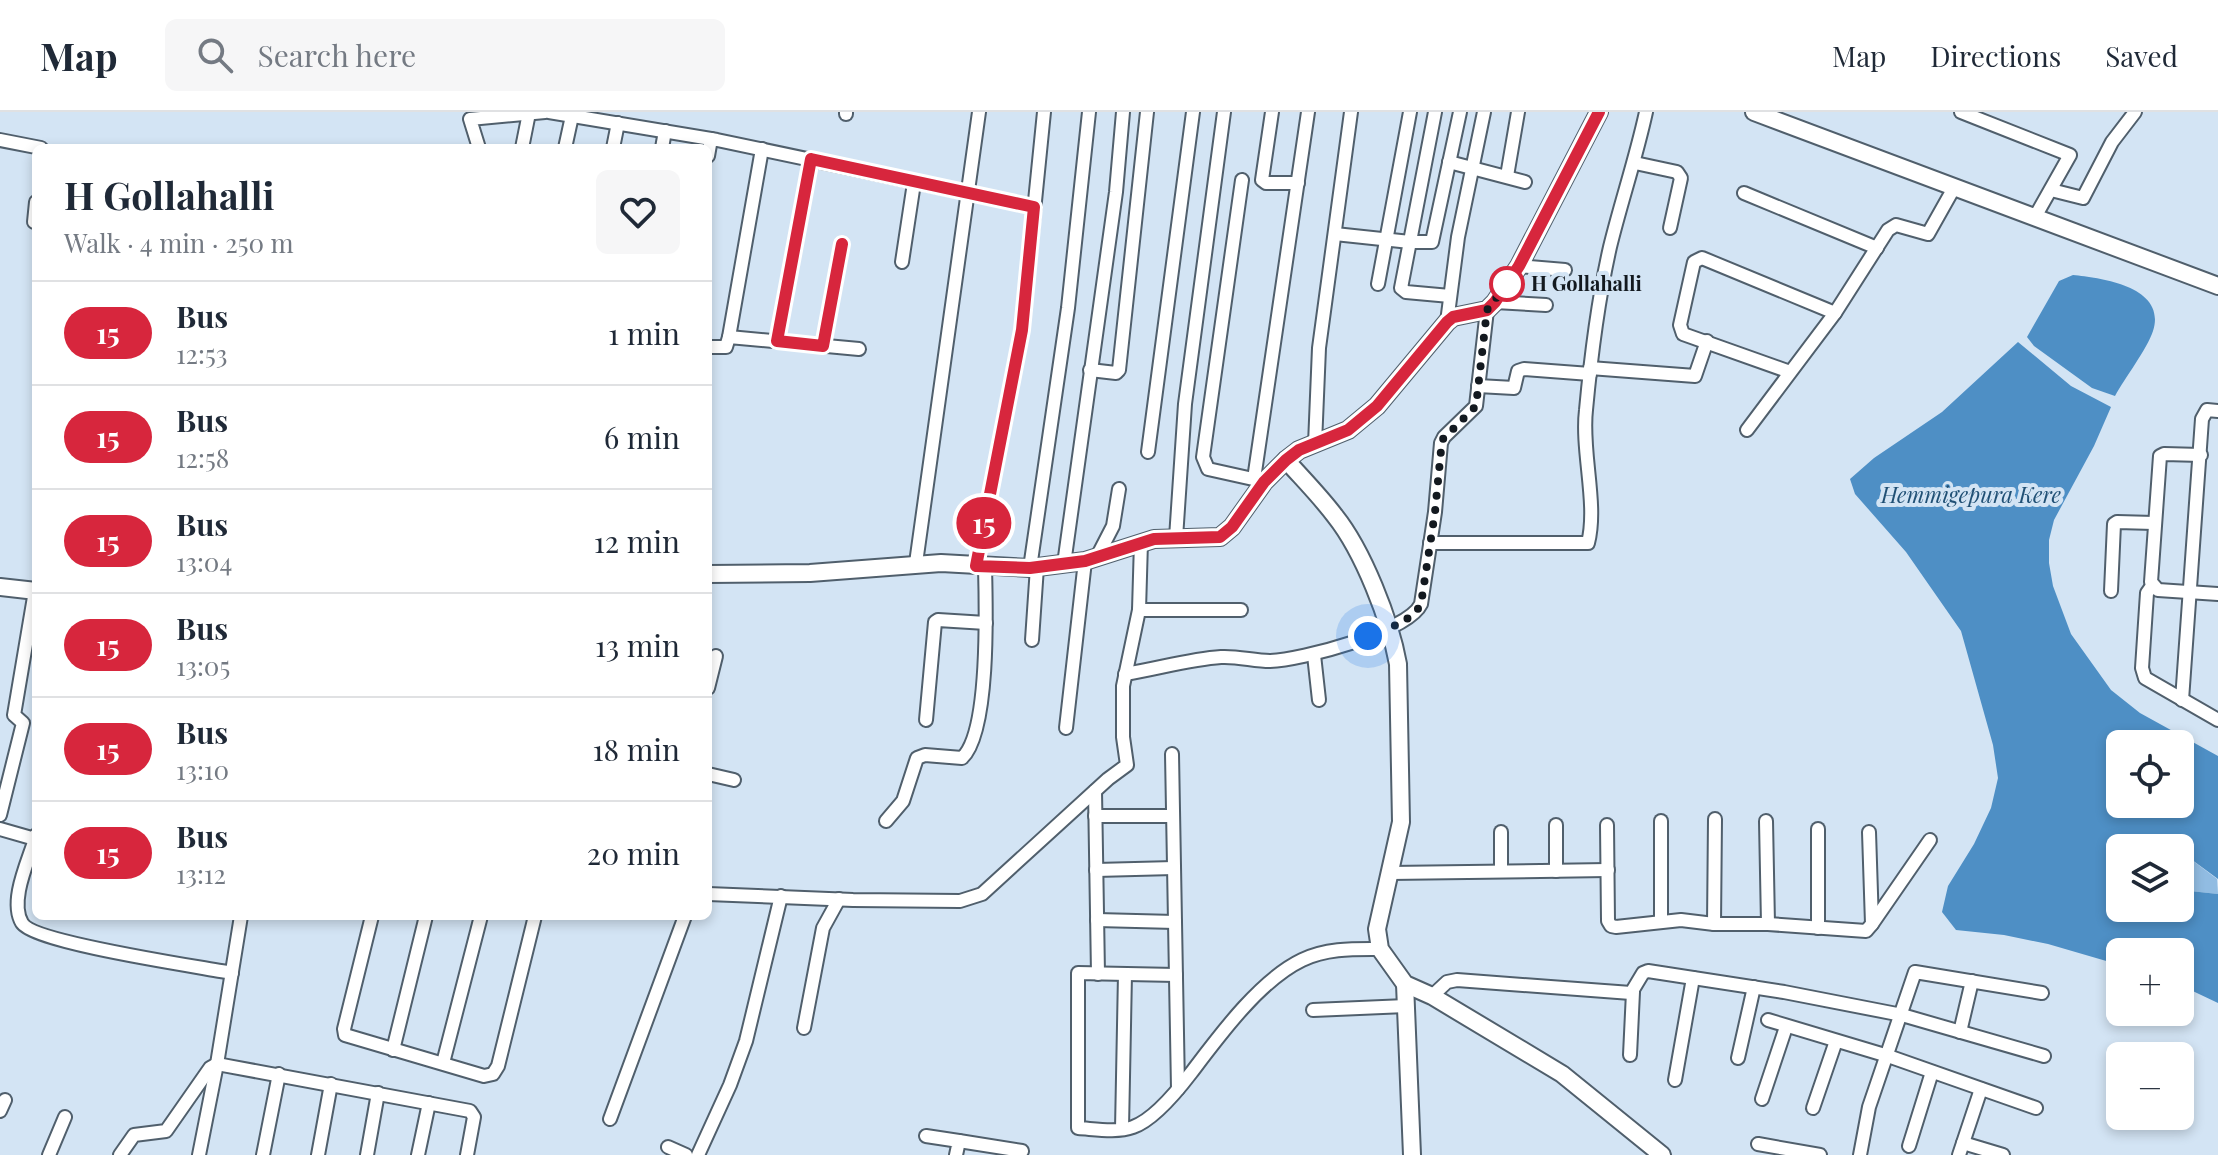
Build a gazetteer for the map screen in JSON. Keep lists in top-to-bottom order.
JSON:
{
  "water": ["Hemmigepura Kere"],
  "places": ["H Gollahalli"],
  "lines": ["bus line 15"],
  "page": {
    "header": "Map",
    "search": "Search here",
    "nav": ["Map", "Directions", "Saved"],
    "on_map": "15",
    "heading": ["H Gollahalli", "Walk · 4 min · 250 m"],
    "list": [
      {
        "mark": "15",
        "name": "Bus",
        "note": "12:53",
        "value": "1 min"
      },
      {
        "mark": "15",
        "name": "Bus",
        "note": "12:58",
        "value": "6 min"
      },
      {
        "mark": "15",
        "name": "Bus",
        "note": "13:04",
        "value": "12 min"
      },
      {
        "mark": "15",
        "name": "Bus",
        "note": "13:05",
        "value": "13 min"
      },
      {
        "mark": "15",
        "name": "Bus",
        "note": "13:10",
        "value": "18 min"
      },
      {
        "mark": "15",
        "name": "Bus",
        "note": "13:12",
        "value": "20 min"
      }
    ],
    "map_buttons": ["+", "−"]
  }
}
